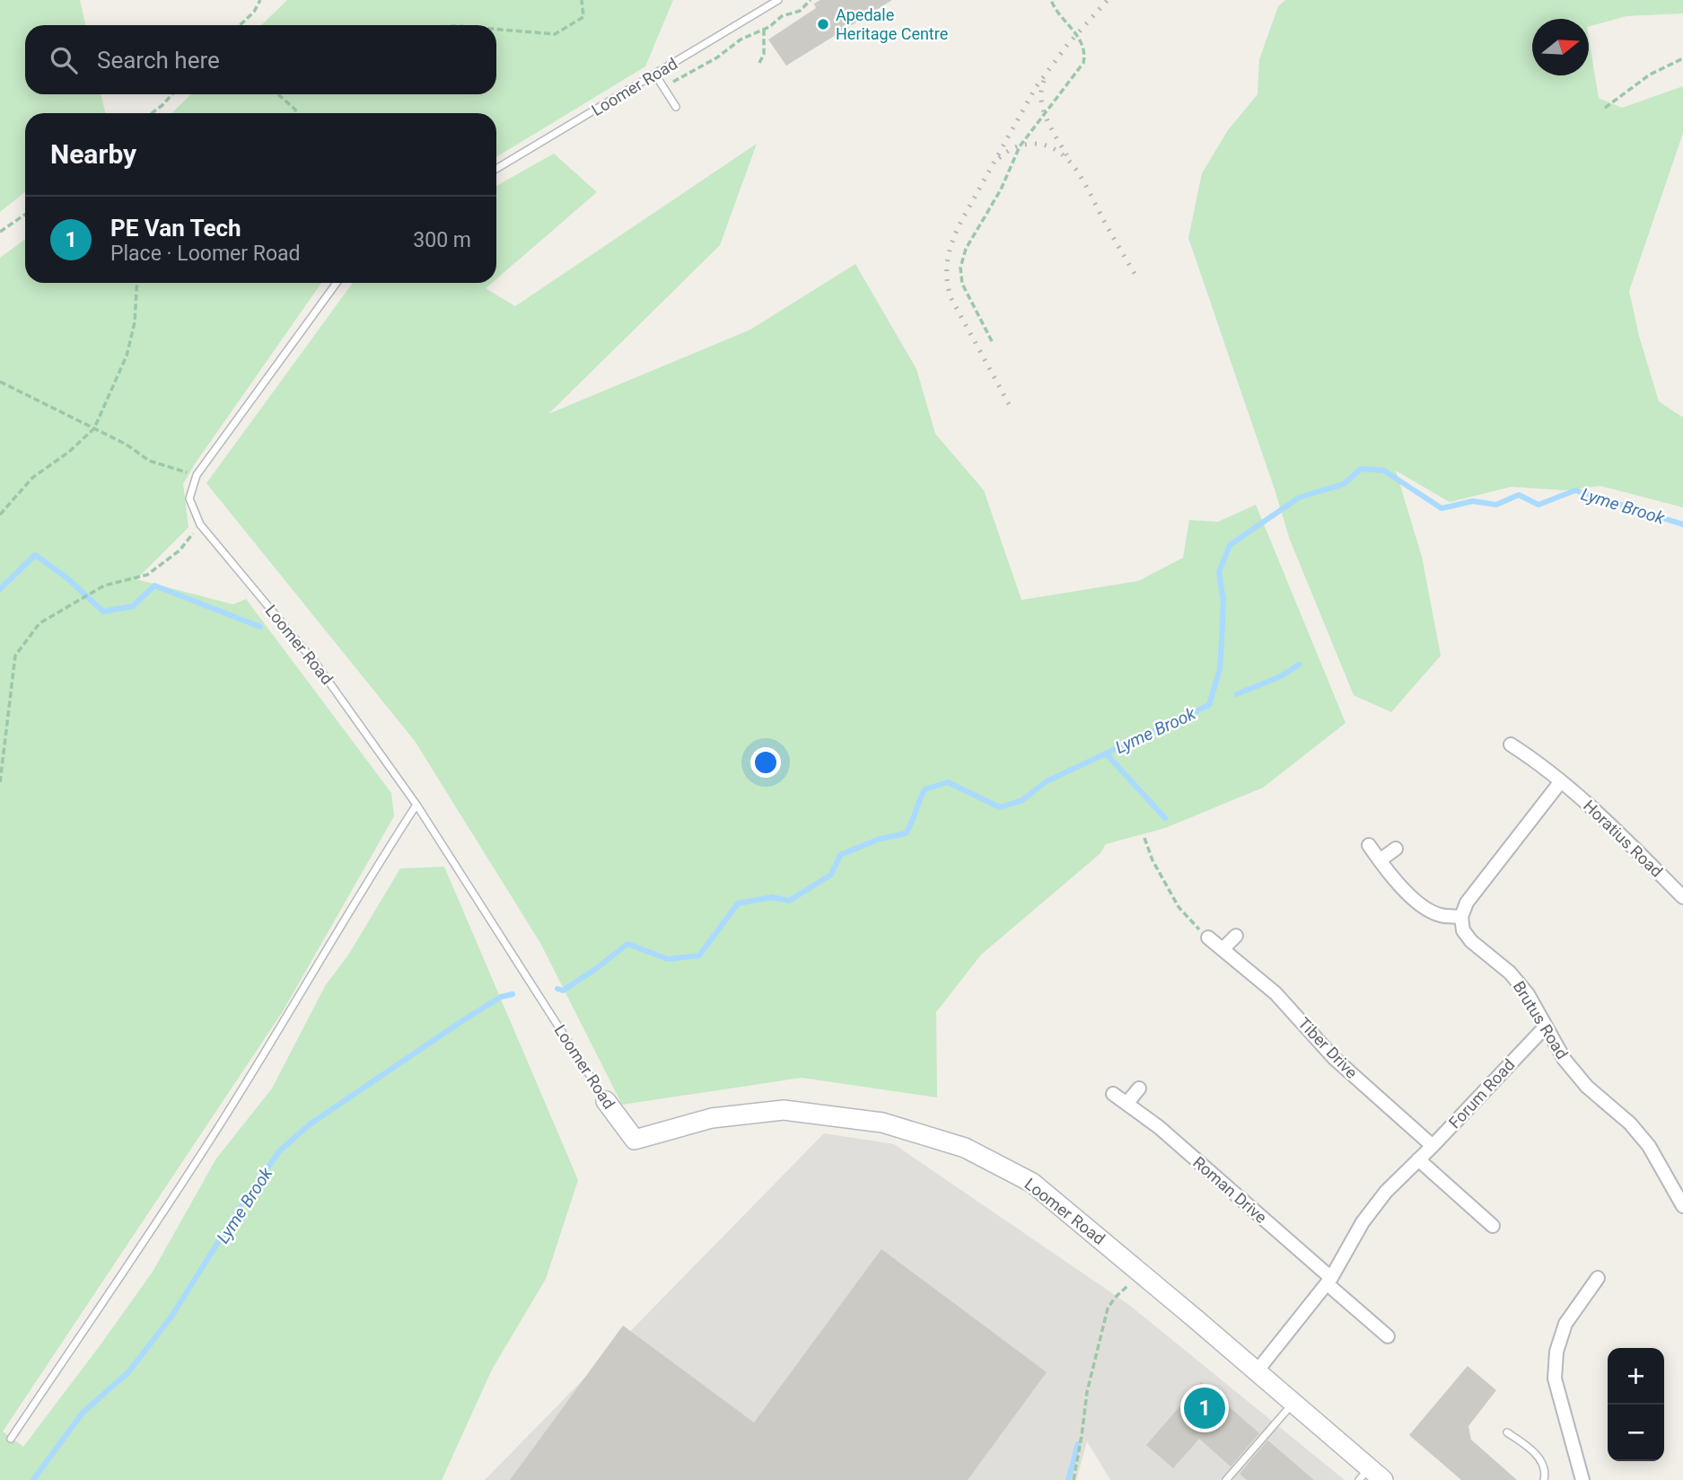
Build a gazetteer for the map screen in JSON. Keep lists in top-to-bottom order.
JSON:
{
  "streets": {
    "street": [
      "Loomer Road",
      "Horatius Road",
      "Brutus Road",
      "Tiber Drive",
      "Forum Road",
      "Roman Drive"
    ]
  },
  "crossings": [
    ["Loomer Road", "Forum Road"],
    ["Brutus Road", "Forum Road"],
    ["Tiber Drive", "Forum Road"],
    ["Forum Road", "Roman Drive"]
  ],
  "water": ["Lyme Brook"],
  "places": ["Apedale Heritage Centre"],
  "north": "right",
  "page": {
    "search": "Search here",
    "heading": "Nearby",
    "list": [
      {
        "mark": "1",
        "name": "PE Van Tech",
        "note": "Place · Loomer Road",
        "value": "300 m"
      }
    ],
    "map_buttons": ["+", "−"],
    "pins": "1"
  }
}
